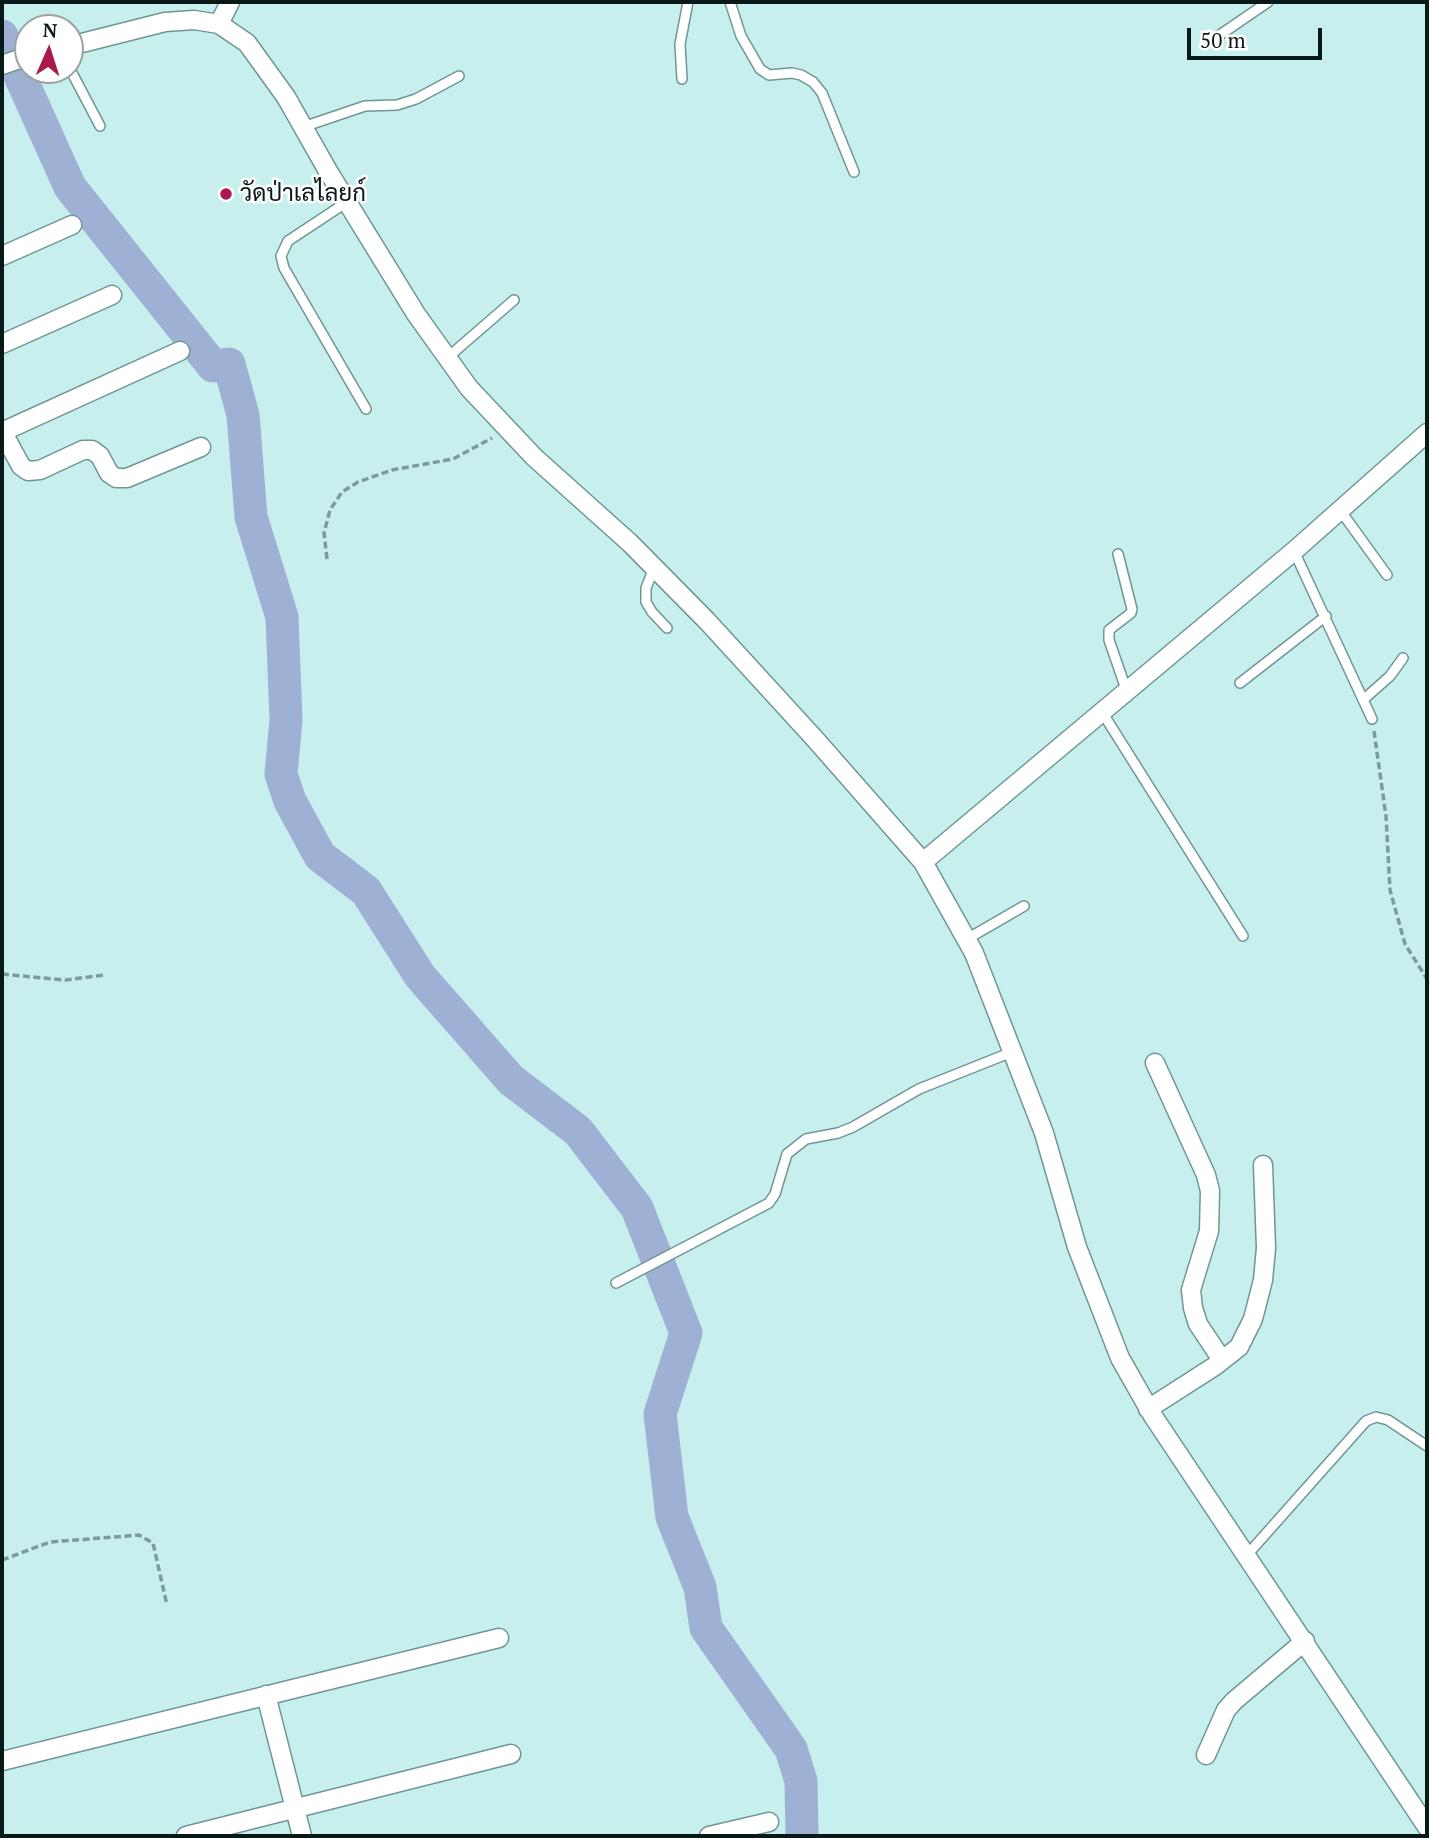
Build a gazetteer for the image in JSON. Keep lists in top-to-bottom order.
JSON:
{
  "places": ["วัดป่าเลไลยก์"],
  "scale_bar": "50 m",
  "north": "top"
}
